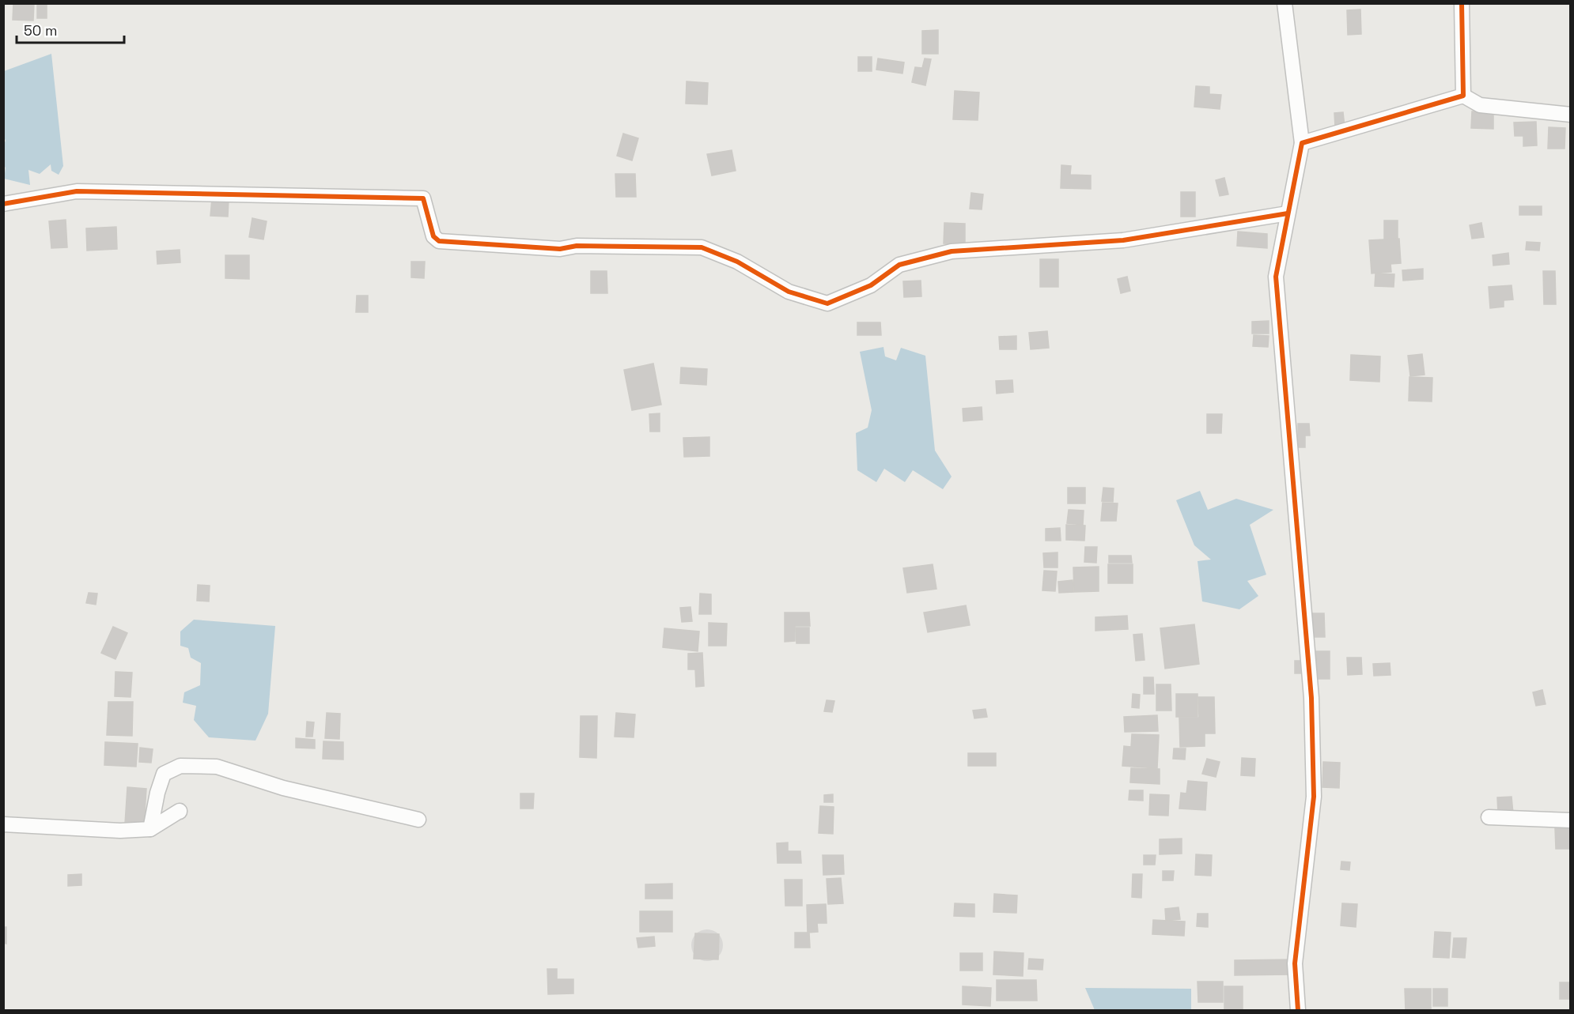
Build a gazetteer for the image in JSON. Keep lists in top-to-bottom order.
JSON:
{
  "scale_bar": "50 m"
}
